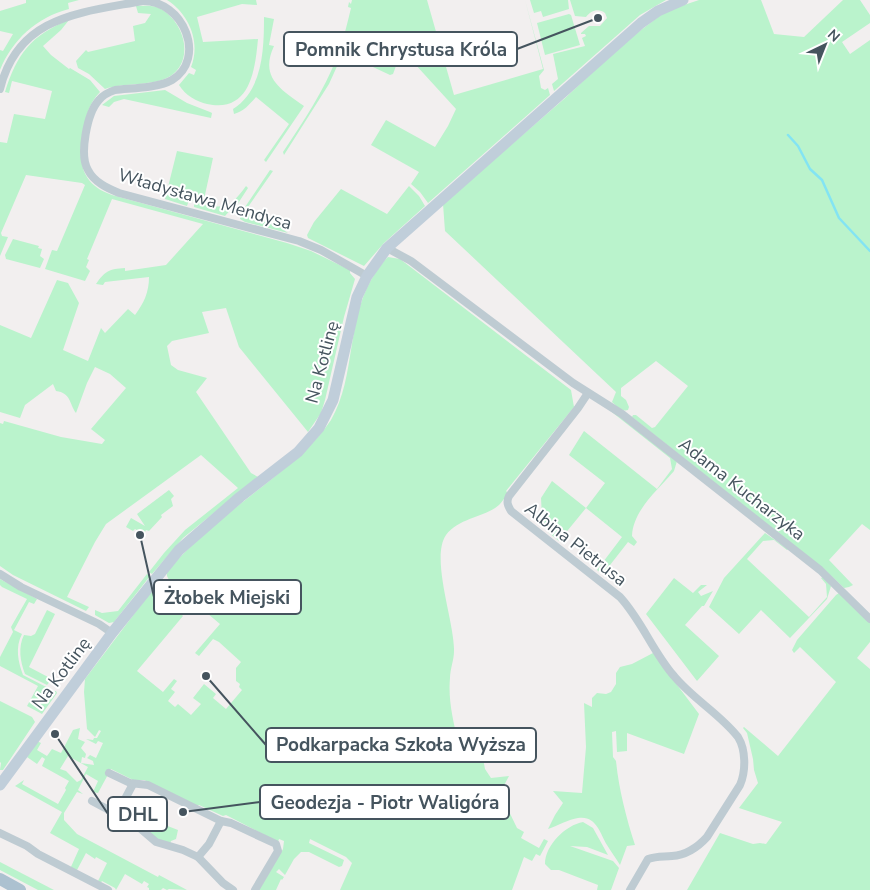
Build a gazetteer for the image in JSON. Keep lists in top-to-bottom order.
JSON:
{
  "streets": {
    "street": [
      "Władysława Mendysa",
      "Na Kotlinę",
      "Adama Kucharzyka",
      "Albina Pietrusa"
    ]
  },
  "crossings": [
    ["Władysława Mendysa", "Na Kotlinę"],
    ["Adama Kucharzyka", "Albina Pietrusa"]
  ],
  "places": [
    "Pomnik Chrystusa Króla",
    "Żłobek Miejski",
    "Podkarpacka Szkoła Wyższa",
    "DHL",
    "Geodezja - Piotr Waligóra"
  ],
  "north": "top right"
}
